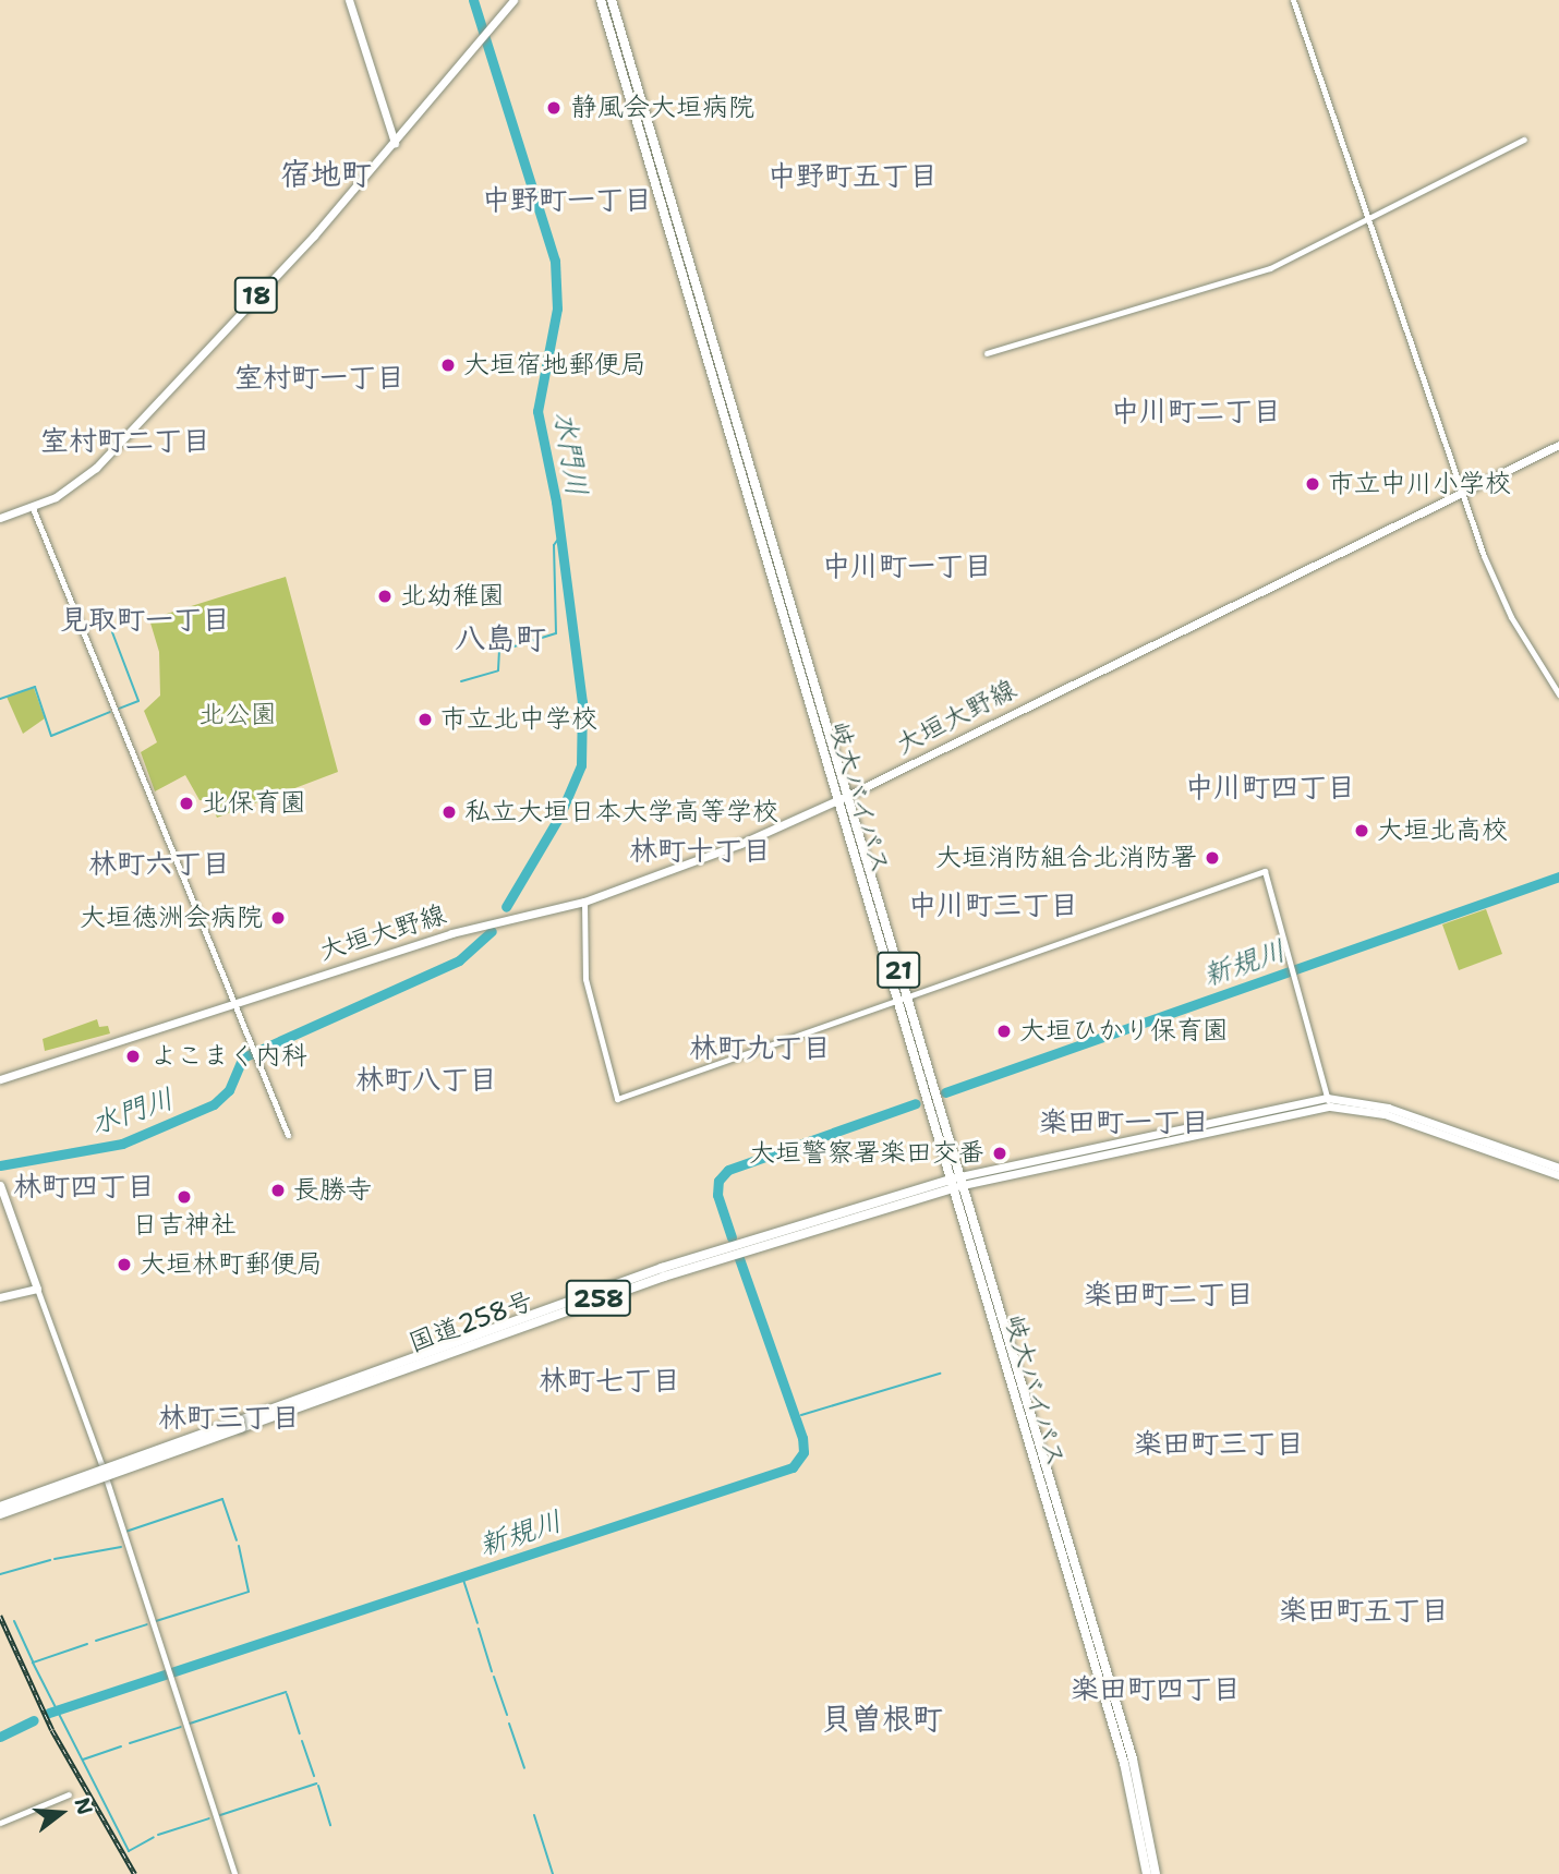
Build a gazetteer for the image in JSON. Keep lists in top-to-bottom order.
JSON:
{
  "streets": {
    "highway": [
      "岐大バイパス",
      "21",
      "258",
      "国道258号"
    ],
    "main road": ["18", "大垣大野線"]
  },
  "crossings": [
    ["大垣大野線", "岐大バイパス"],
    ["岐大バイパス", "国道258号"]
  ],
  "districts": [
    "宿地町",
    "中野町五丁目",
    "中野町一丁目",
    "室村町一丁目",
    "中川町二丁目",
    "室村町二丁目",
    "中川町一丁目",
    "見取町一丁目",
    "八島町",
    "中川町四丁目",
    "林町十丁目",
    "林町六丁目",
    "中川町三丁目",
    "林町九丁目",
    "林町八丁目",
    "楽田町一丁目",
    "林町四丁目",
    "楽田町二丁目",
    "林町七丁目",
    "林町三丁目",
    "楽田町三丁目",
    "楽田町五丁目",
    "楽田町四丁目",
    "貝曽根町"
  ],
  "water": ["水門川", "新規川"],
  "parks": ["北公園"],
  "places": [
    "静風会大垣病院",
    "大垣宿地郵便局",
    "市立中川小学校",
    "北幼稚園",
    "市立北中学校",
    "北保育園",
    "私立大垣日本大学高等学校",
    "大垣北高校",
    "大垣消防組合北消防署",
    "大垣徳洲会病院",
    "大垣ひかり保育園",
    "よこまく内科",
    "大垣警察署楽田交番",
    "長勝寺",
    "日吉神社",
    "大垣林町郵便局"
  ],
  "north": "right"
}
